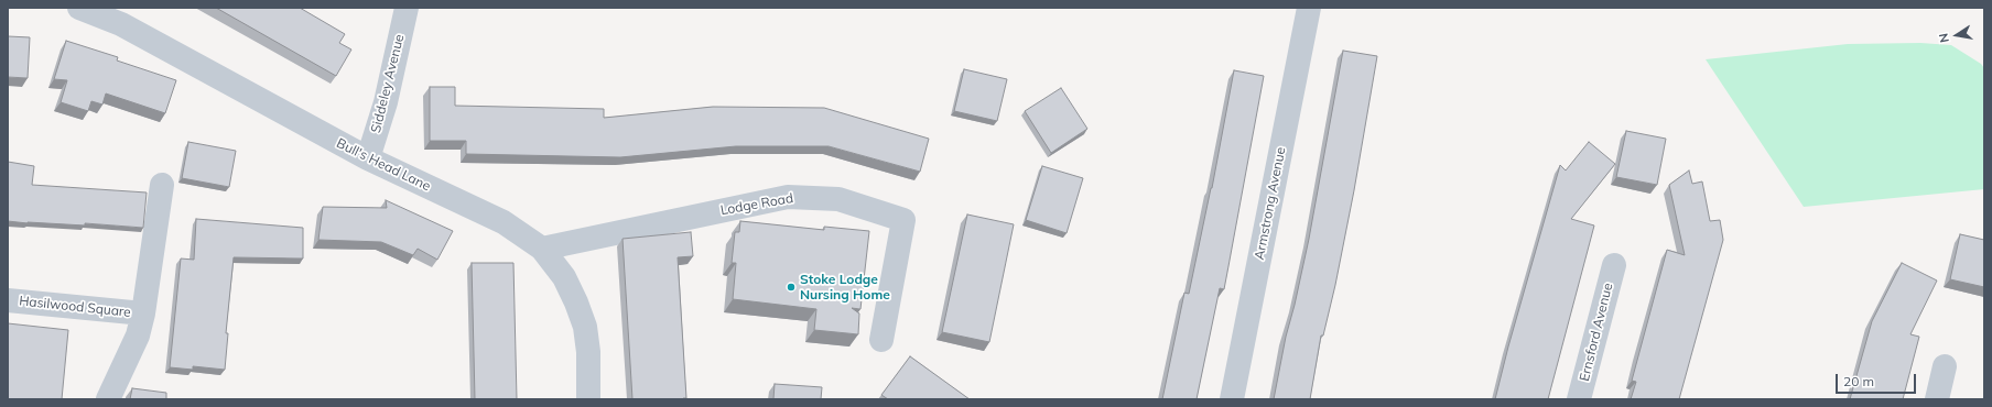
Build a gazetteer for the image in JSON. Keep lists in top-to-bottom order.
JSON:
{
  "streets": {
    "street": [
      "Siddeley Avenue",
      "Bull's Head Lane",
      "Armstrong Avenue",
      "Lodge Road",
      "Hasilwood Square",
      "Ernsford Avenue"
    ]
  },
  "crossings": [
    ["Siddeley Avenue", "Bull's Head Lane"],
    ["Bull's Head Lane", "Lodge Road"]
  ],
  "places": ["Stoke Lodge Nursing Home"],
  "scale_bar": "20 m",
  "north": "left"
}
